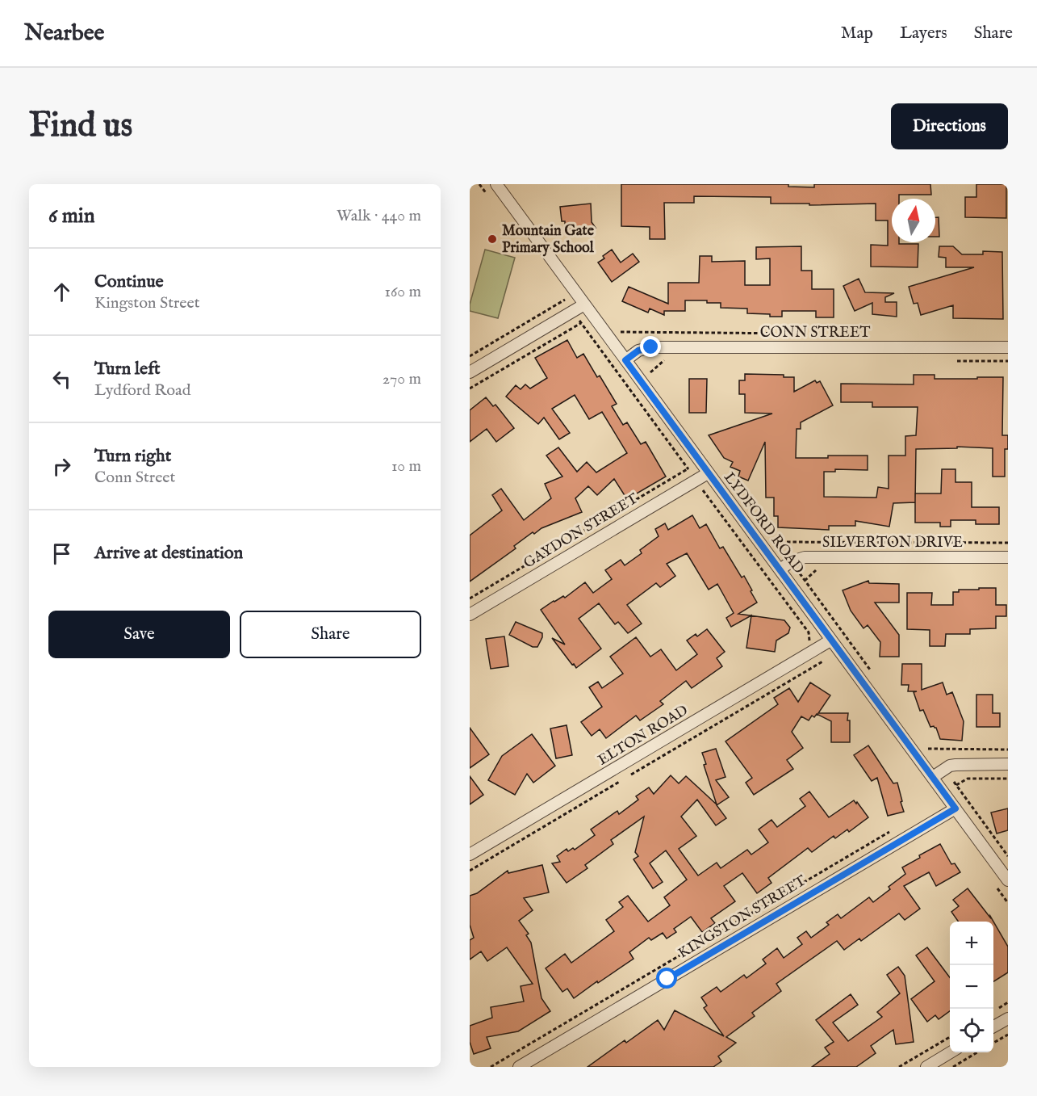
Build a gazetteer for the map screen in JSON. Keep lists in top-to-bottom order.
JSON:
{
  "streets": {
    "street": [
      "CONN STREET",
      "LYDFORD ROAD",
      "GAYDON STREET",
      "SILVERTON DRIVE",
      "ELTON ROAD",
      "KINGSTON STREET"
    ]
  },
  "crossings": [
    ["CONN STREET", "LYDFORD ROAD"],
    ["LYDFORD ROAD", "GAYDON STREET"],
    ["LYDFORD ROAD", "SILVERTON DRIVE"],
    ["LYDFORD ROAD", "ELTON ROAD"],
    ["LYDFORD ROAD", "KINGSTON STREET"]
  ],
  "places": ["Mountain Gate Primary School"],
  "north": "top",
  "page": {
    "header": "Nearbee",
    "nav": ["Map", "Layers", "Share"],
    "buttons": [
      "Directions",
      ["Save", "Share"]
    ],
    "title": "Find us",
    "heading": ["6 min", "Walk · 440 m"],
    "list": [
      ["Continue", "Kingston Street", "160 m"],
      ["Turn left", "Lydford Road", "270 m"],
      ["Turn right", "Conn Street", "10 m"],
      "Arrive at destination"
    ],
    "map_buttons": ["+", "−"]
  }
}
